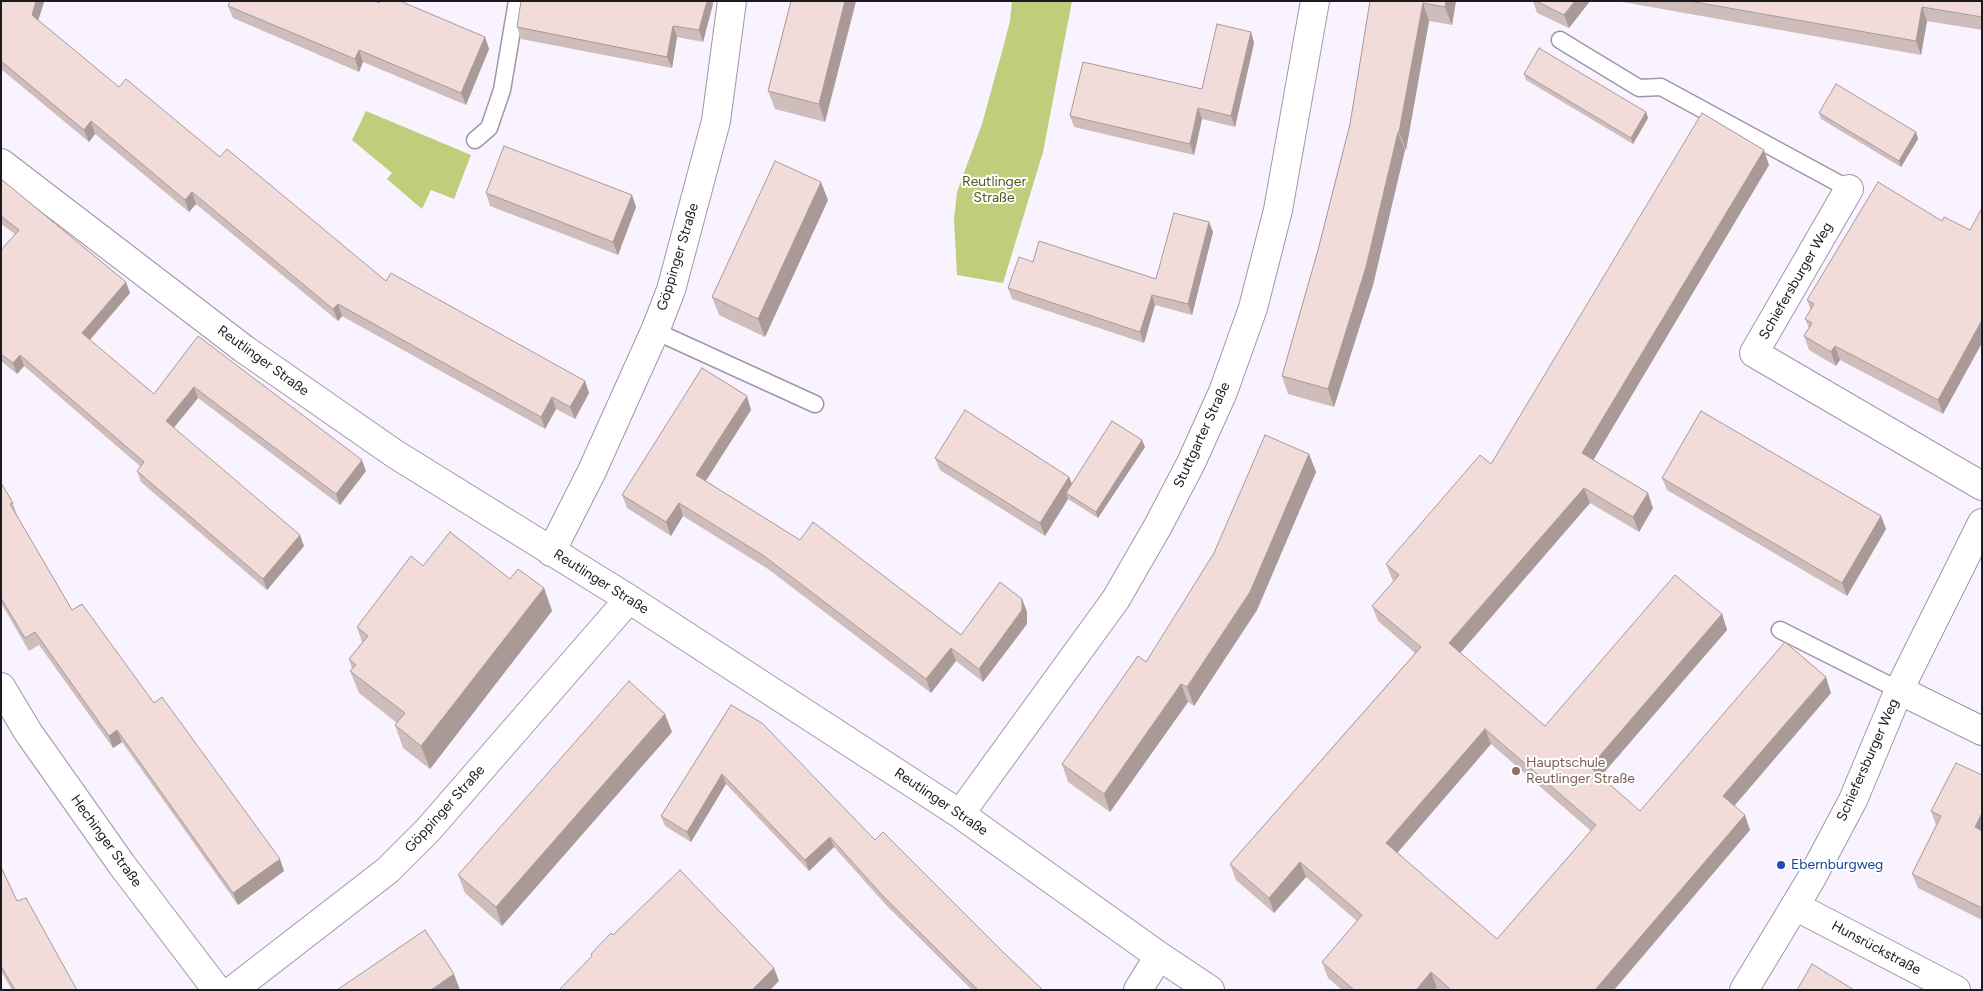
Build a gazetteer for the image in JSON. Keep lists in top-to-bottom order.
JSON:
{
  "streets": {
    "street": [
      "Göppinger Straße",
      "Schiefersburger Weg",
      "Reutlinger Straße",
      "Stuttgarter Straße",
      "Hechinger Straße",
      "Hunsrückstraße"
    ]
  },
  "crossings": [
    ["Göppinger Straße", "Reutlinger Straße"],
    ["Schiefersburger Weg", "Hunsrückstraße"],
    ["Reutlinger Straße", "Stuttgarter Straße"]
  ],
  "parks": ["Reutlinger Straße"],
  "places": ["Hauptschule Reutlinger Straße", "Ebernburgweg"]
}
